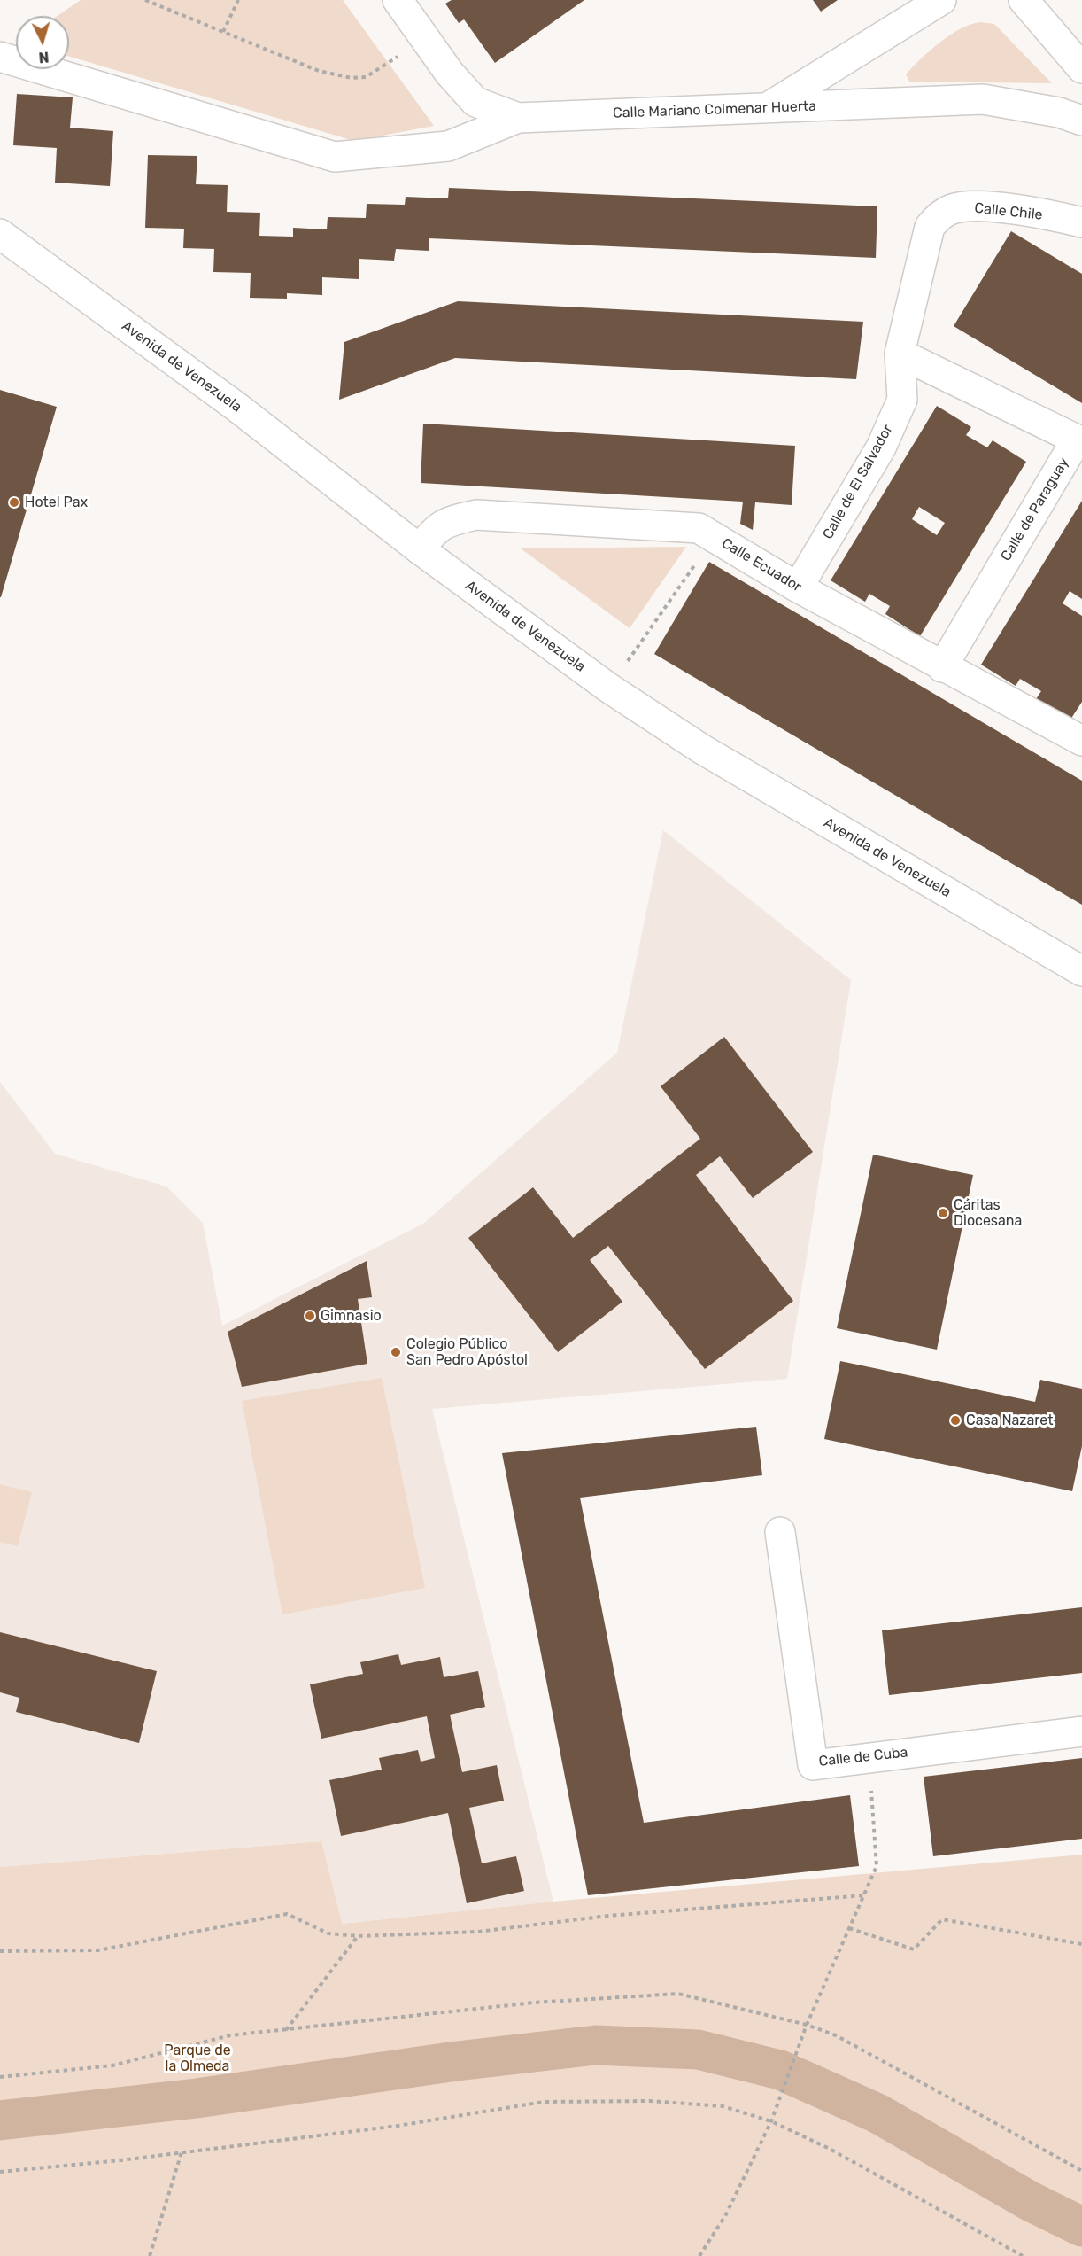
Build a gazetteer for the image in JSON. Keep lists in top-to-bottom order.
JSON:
{
  "streets": {
    "street": [
      "Calle Mariano Colmenar Huerta",
      "Calle Chile",
      "Avenida de Venezuela",
      "Calle de El Salvador",
      "Calle de Paraguay",
      "Calle Ecuador",
      "Calle de Cuba"
    ]
  },
  "crossings": [
    ["Calle Chile", "Calle de El Salvador"],
    ["Avenida de Venezuela", "Calle Ecuador"],
    ["Calle de El Salvador", "Calle de Paraguay"],
    ["Calle de El Salvador", "Calle Ecuador"],
    ["Calle de Paraguay", "Calle Ecuador"]
  ],
  "parks": ["Parque de la Olmeda"],
  "places": [
    "Hotel Pax",
    "Cáritas Diocesana",
    "Gimnasio",
    "Colegio Público San Pedro Apóstol",
    "Casa Nazaret"
  ],
  "north": "bottom"
}
